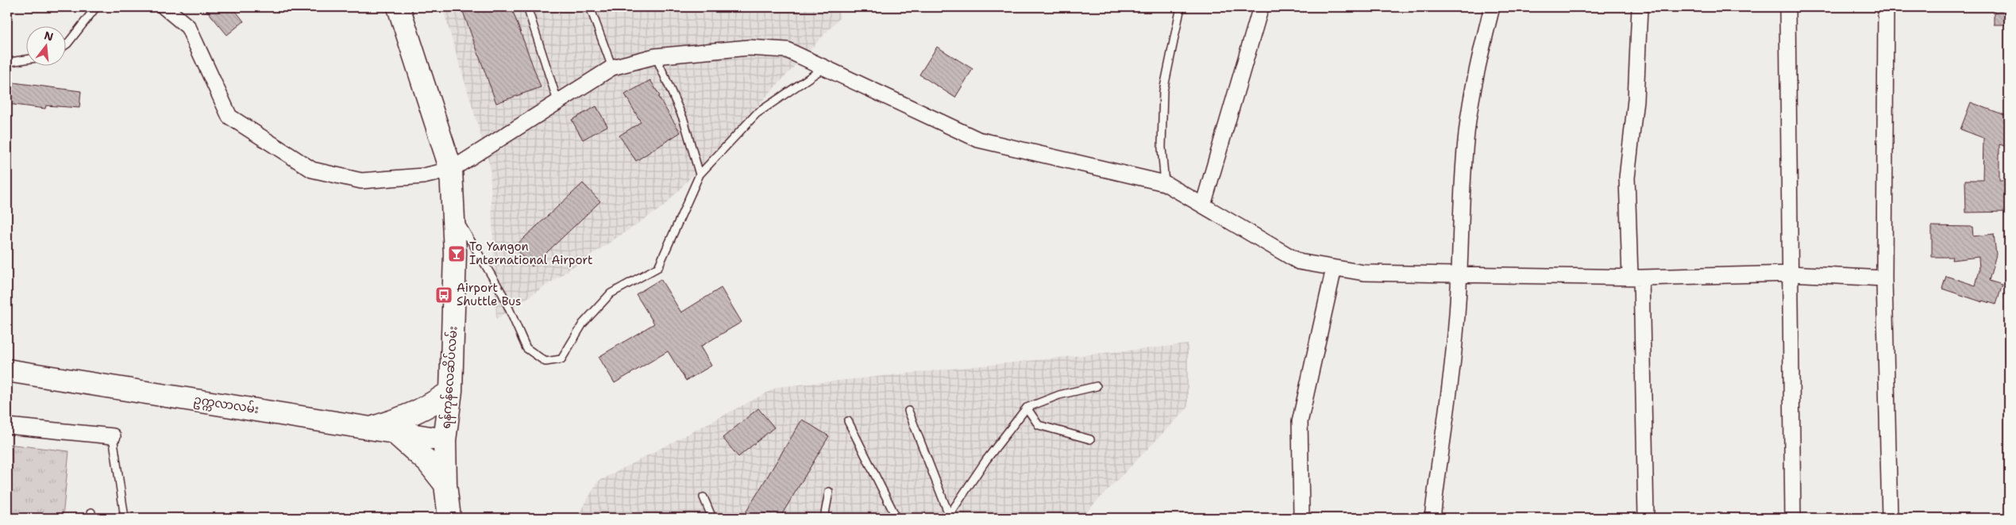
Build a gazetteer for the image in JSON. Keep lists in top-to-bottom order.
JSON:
{
  "streets": {
    "main road": ["ရန်ကုန်လေဆိပ်လမ်း", "ဥက္ကလာလမ်း"]
  },
  "crossings": [
    ["ရန်ကုန်လေဆိပ်လမ်း", "ဥက္ကလာလမ်း"]
  ],
  "places": {
    "bar": ["To Yangon International Airport"],
    "bus stop": ["Airport Shuttle Bus"]
  },
  "north": "top"
}
